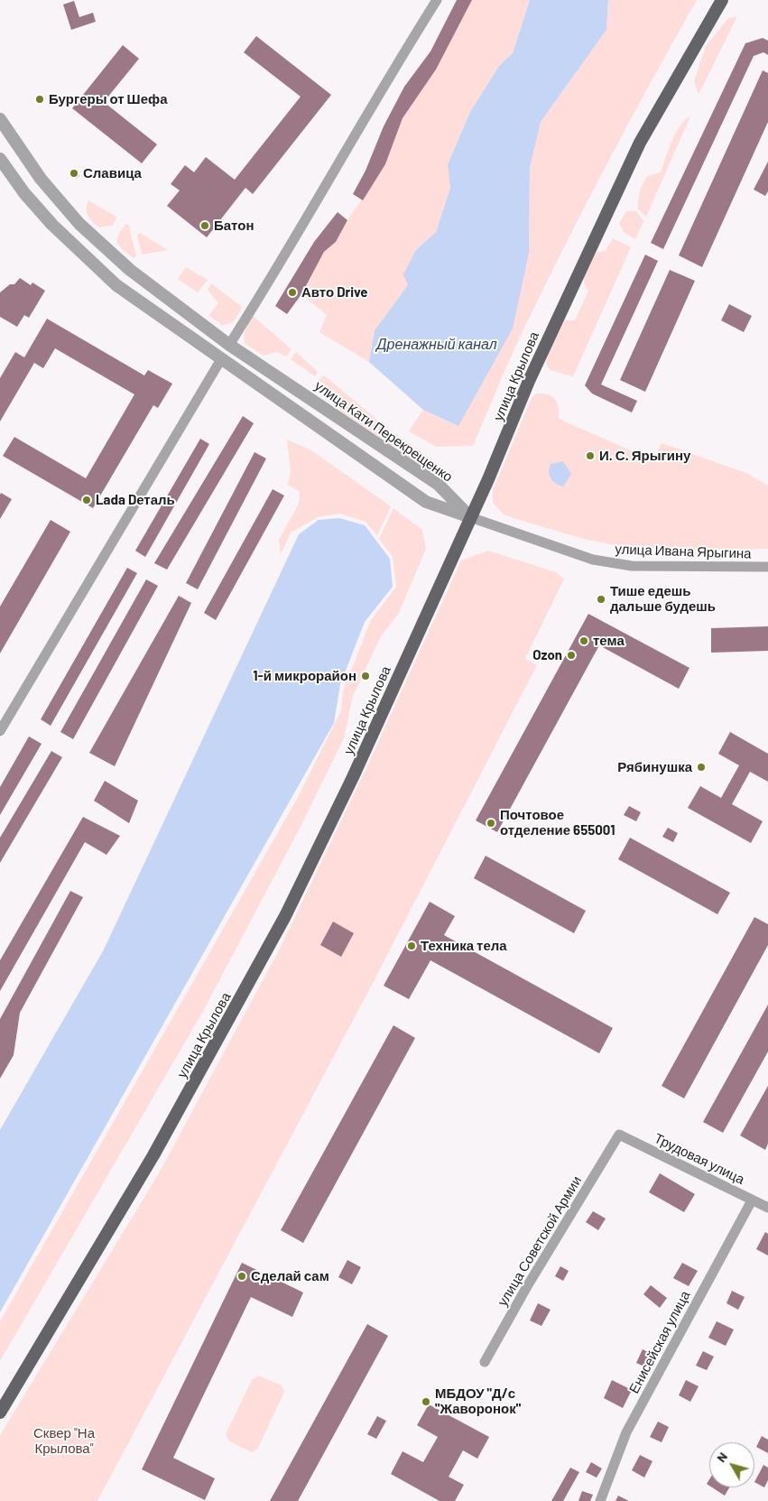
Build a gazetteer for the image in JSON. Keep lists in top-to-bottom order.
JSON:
{
  "streets": {
    "main road": ["улица Крылова"],
    "street": [
      "улица Кати Перекрещенко",
      "улица Ивана Ярыгина",
      "Трудовая улица",
      "улица Советской Армии",
      "Енисейская улица"
    ]
  },
  "crossings": [
    ["улица Крылова", "улица Кати Перекрещенко"],
    ["улица Крылова", "улица Ивана Ярыгина"],
    ["улица Кати Перекрещенко", "улица Ивана Ярыгина"],
    ["Трудовая улица", "улица Советской Армии"],
    ["Трудовая улица", "Енисейская улица"]
  ],
  "water": ["Дренажный канал"],
  "parks": ["Сквер \"На Крылова\""],
  "places": [
    "Бургеры от Шефа",
    "Славица",
    "Батон",
    "Авто Drive",
    "И. С. Ярыгину",
    "Lada Dеталь",
    "Тише едешь дальше будешь",
    "тема",
    "Ozon",
    "1-й микрорайон",
    "Рябинушка",
    "Почтовое отделение 655001",
    "Техника тела",
    "Сделай сам",
    "МБДОУ \"Д/с \"Жаворонок\""
  ],
  "north": "top left"
}
